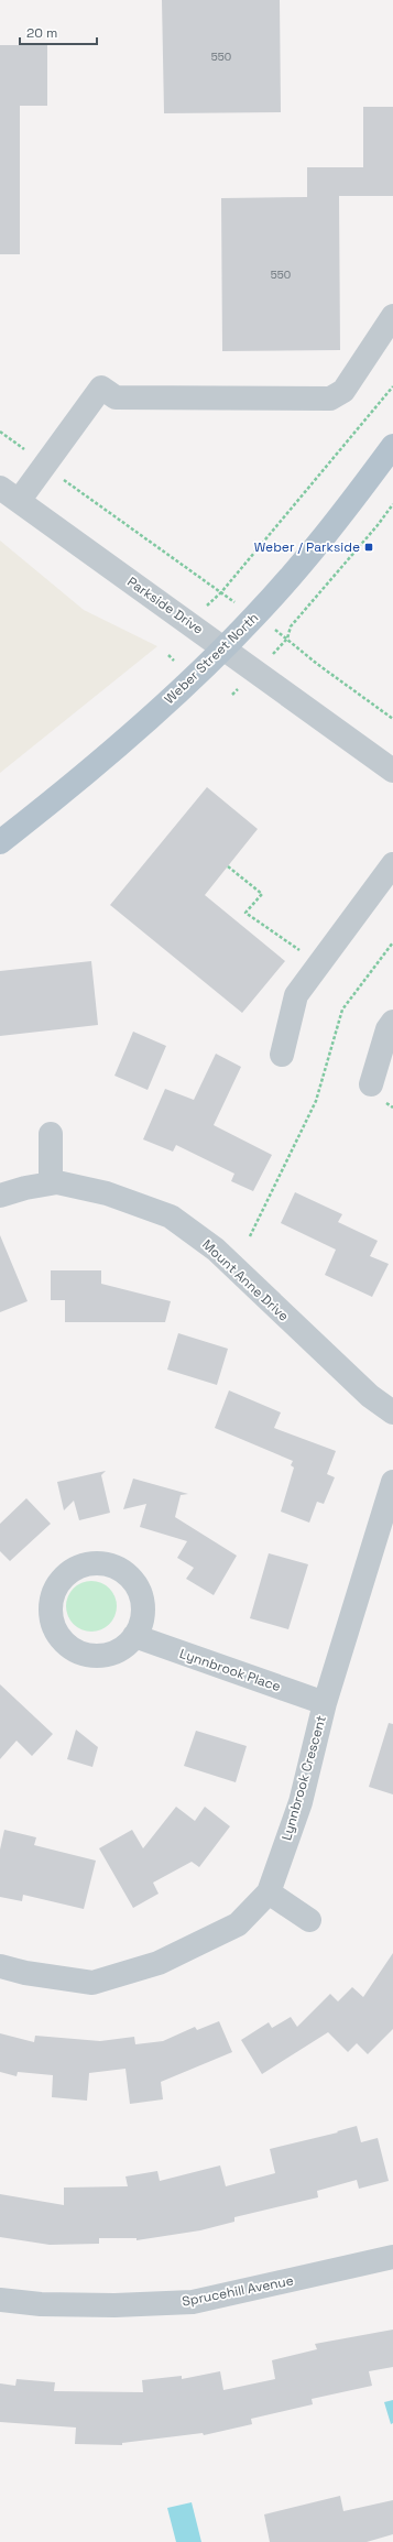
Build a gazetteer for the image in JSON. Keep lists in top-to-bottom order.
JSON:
{
  "streets": {
    "main road": ["Weber Street North"],
    "street": [
      "Parkside Drive",
      "Mount Anne Drive",
      "Lynnbrook Place",
      "Lynnbrook Crescent",
      "Sprucehill Avenue"
    ]
  },
  "crossings": [
    ["Parkside Drive", "Weber Street North"],
    ["Lynnbrook Place", "Lynnbrook Crescent"]
  ],
  "places": {
    "transit": ["Weber / Parkside"]
  },
  "house_numbers": ["550", "550"],
  "scale_bar": "20 m"
}
